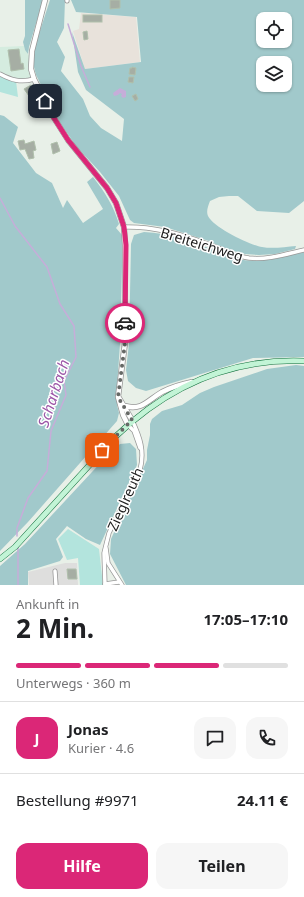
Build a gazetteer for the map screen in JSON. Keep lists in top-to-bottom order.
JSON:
{
  "streets": {
    "street": ["Breiteichweg", "Zieglreuth"]
  },
  "water": ["Scharbach"],
  "page": {
    "heading": ["2 Min.", "Ankunft in", "17:05–17:10"],
    "panel": [
      "Jonas",
      "Kurier · 4.6",
      "Bestellung #9971",
      "24.11 €"
    ],
    "bar": "Unterwegs · 360 m",
    "round": "J",
    "buttons": ["Hilfe", "Teilen"]
  }
}
